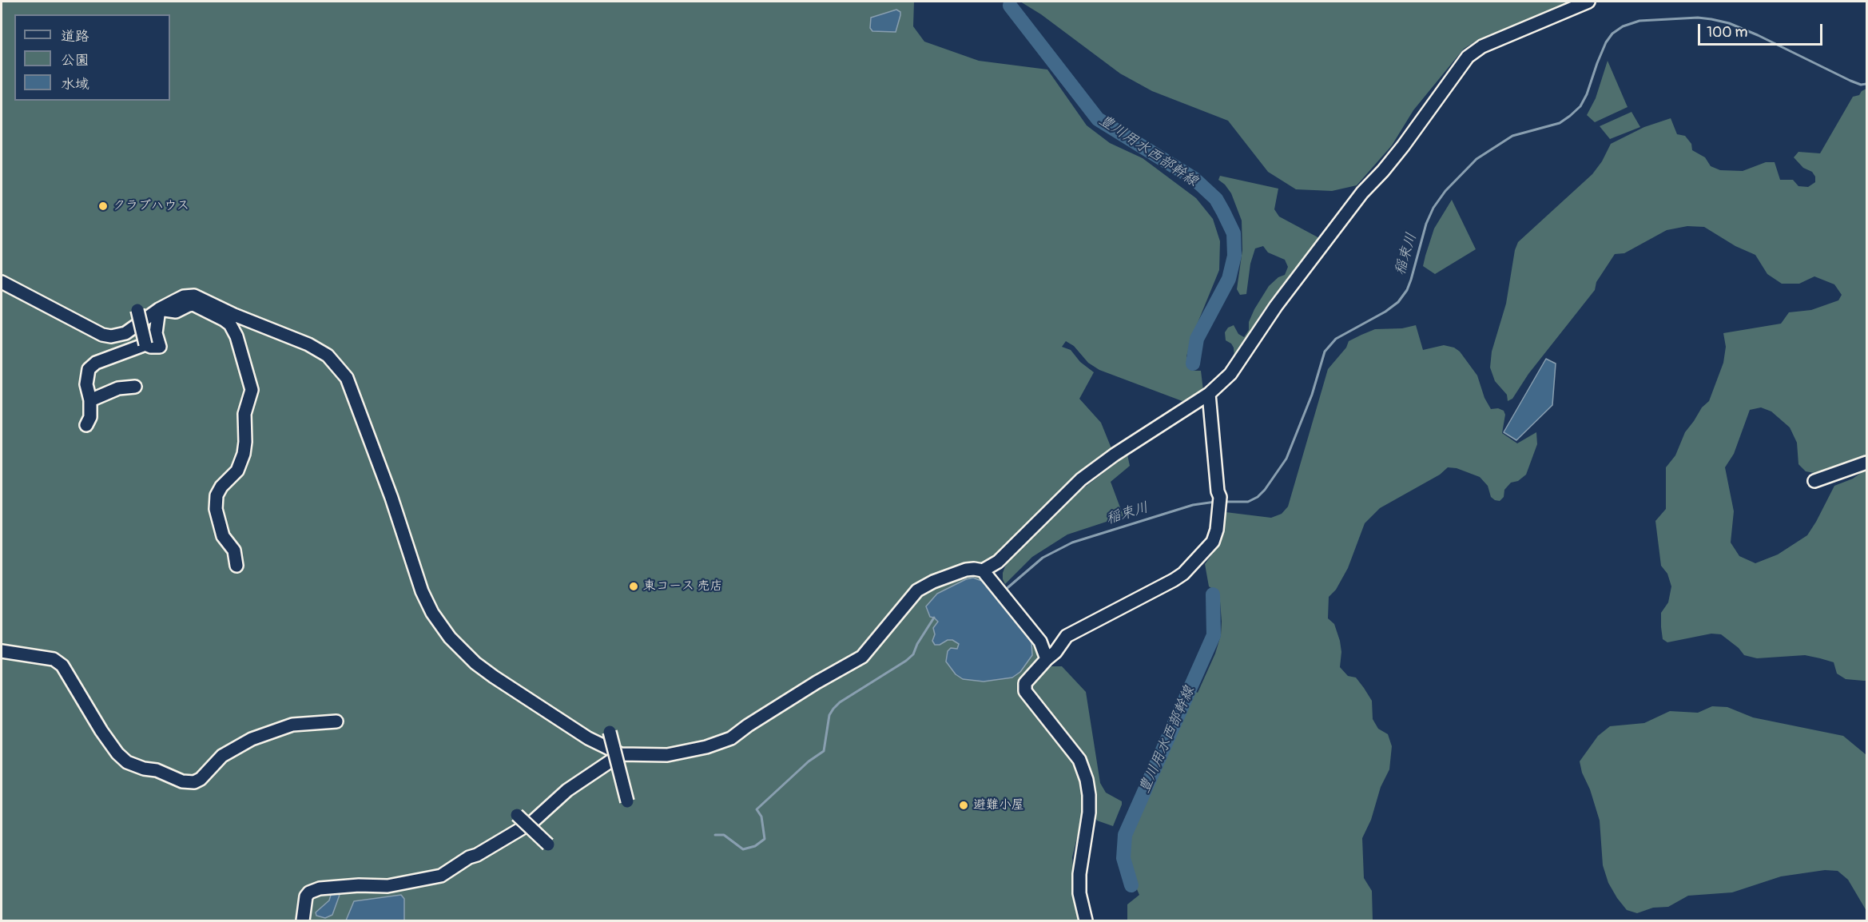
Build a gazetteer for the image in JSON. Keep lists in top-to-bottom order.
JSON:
{
  "water": ["豊川用水西部幹線", "稲束川"],
  "places": ["クラブハウス", "東コース 売店", "避難小屋"],
  "legend": ["道路", "公園", "水域"],
  "scale_bar": "100 m"
}
